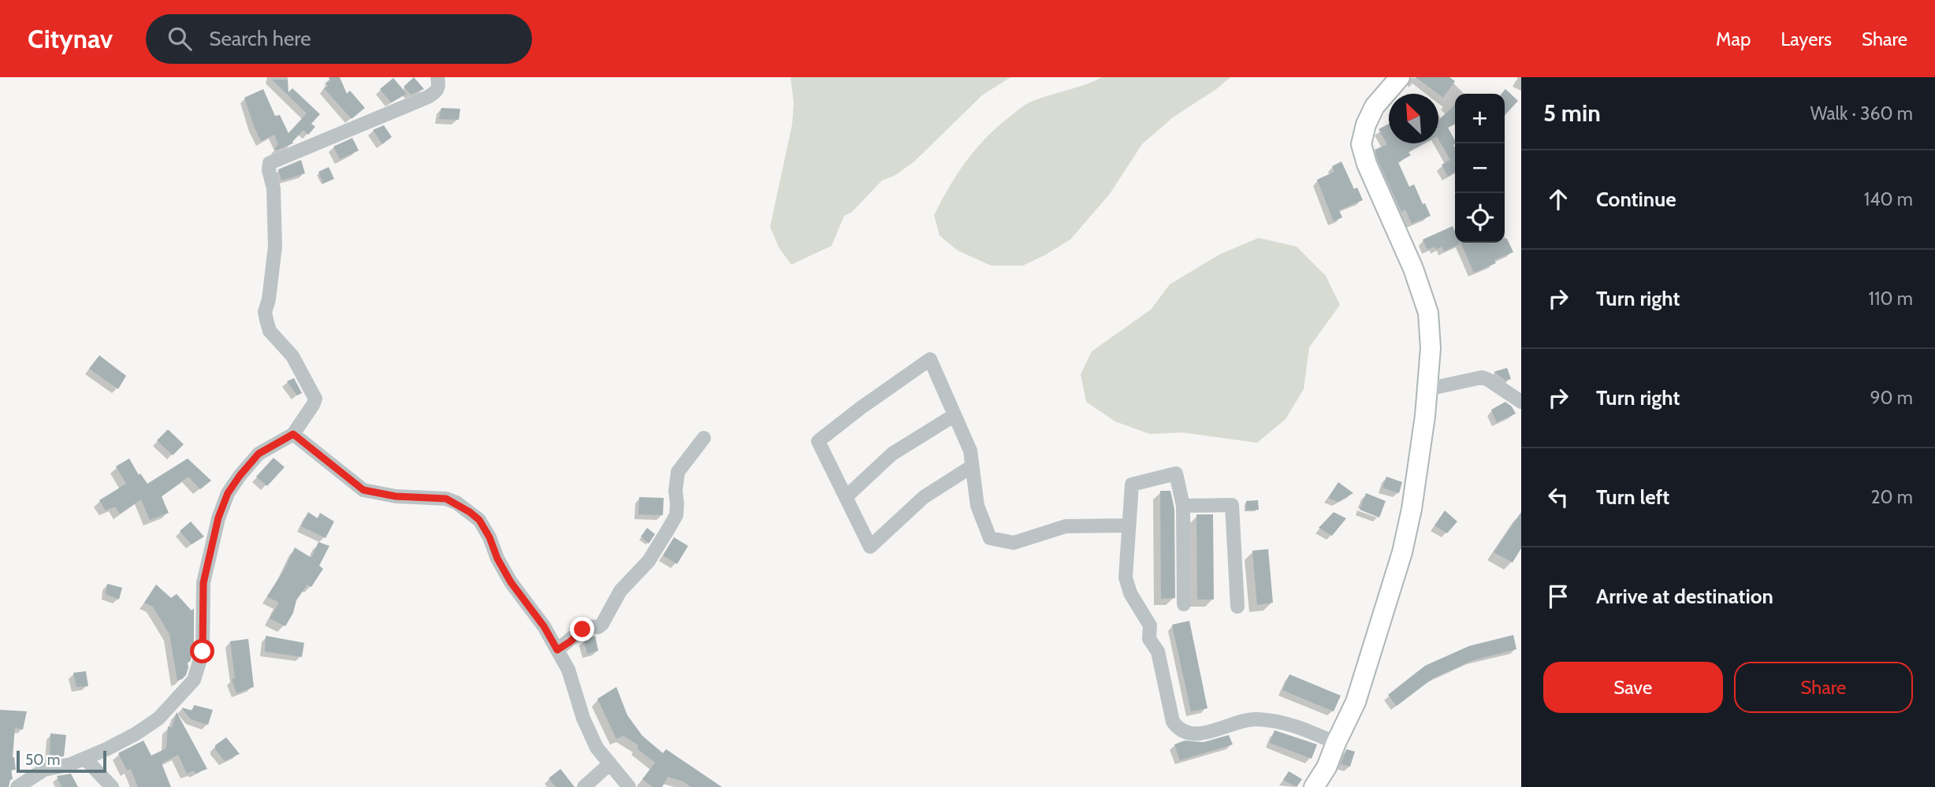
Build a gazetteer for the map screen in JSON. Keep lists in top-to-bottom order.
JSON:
{
  "scale_bar": "50 m",
  "north": "top left",
  "page": {
    "header": "Citynav",
    "search": "Search here",
    "nav": ["Map", "Layers", "Share"],
    "heading": ["5 min", "Walk · 360 m"],
    "map_buttons": ["+", "−"],
    "list": [
      ["Continue", "140 m"],
      ["Turn right", "110 m"],
      ["Turn right", "90 m"],
      ["Turn left", "20 m"],
      "Arrive at destination"
    ],
    "buttons": ["Save", "Share"],
    "scale": "50 m"
  }
}
